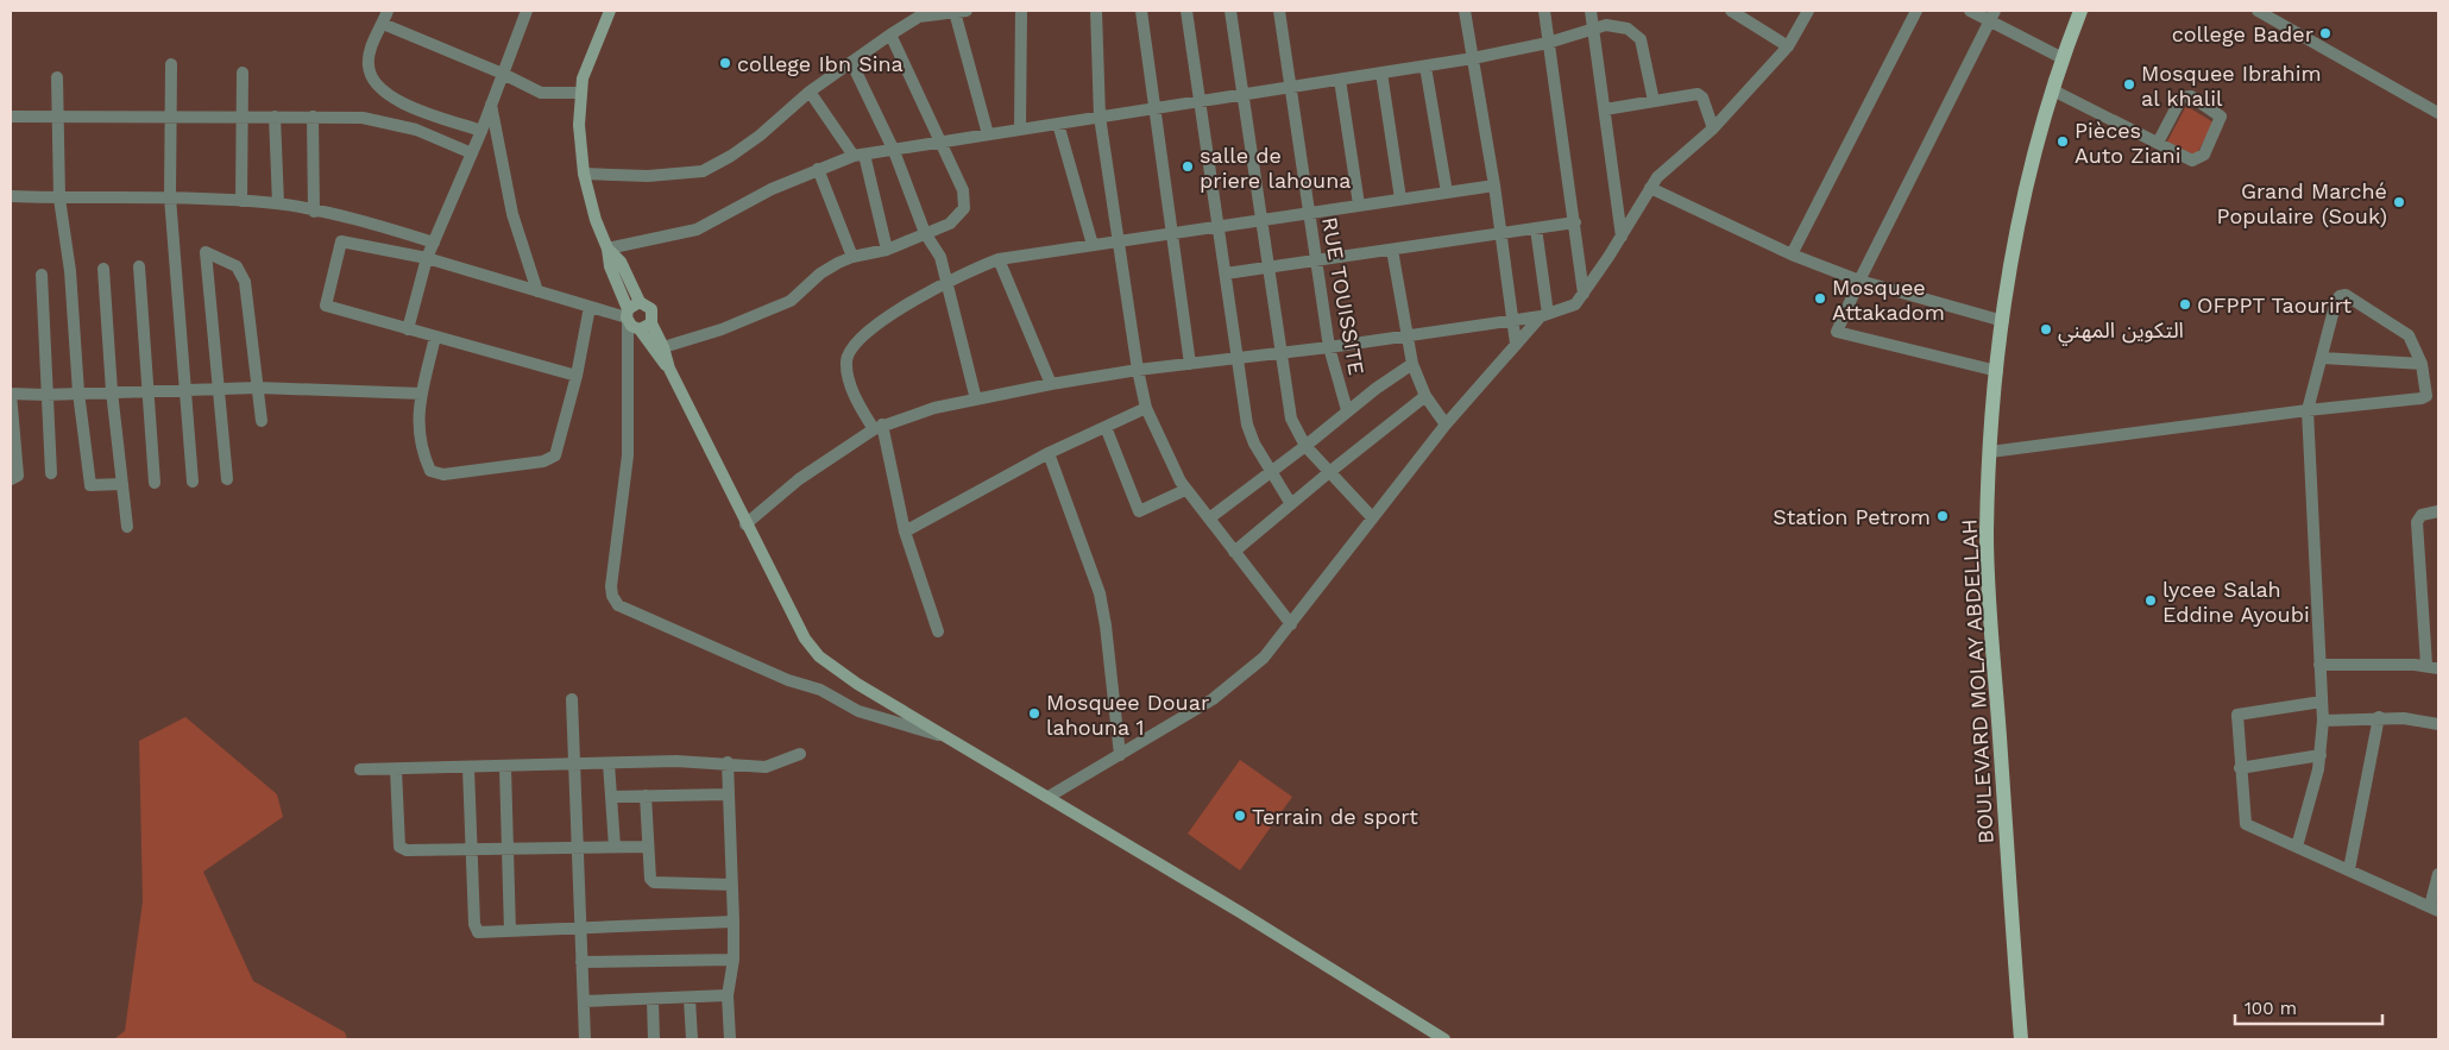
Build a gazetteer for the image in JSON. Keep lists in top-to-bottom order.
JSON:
{
  "streets": {
    "main road": ["BOULEVARD MOLAY ABDELLAH"],
    "street": ["RUE TOUISSITE"]
  },
  "places": [
    "college Bader",
    "college Ibn Sina",
    "Mosquee Ibrahim al khalil",
    "Pièces Auto Ziani",
    "salle de priere lahouna",
    "Grand Marché Populaire (Souk)",
    "Mosquee Attakadom",
    "OFPPT Taourirt",
    "التكوين المهني",
    "Station Petrom",
    "lycee Salah Eddine Ayoubi",
    "Mosquee Douar lahouna 1",
    "Terrain de sport"
  ],
  "scale_bar": "100 m"
}
